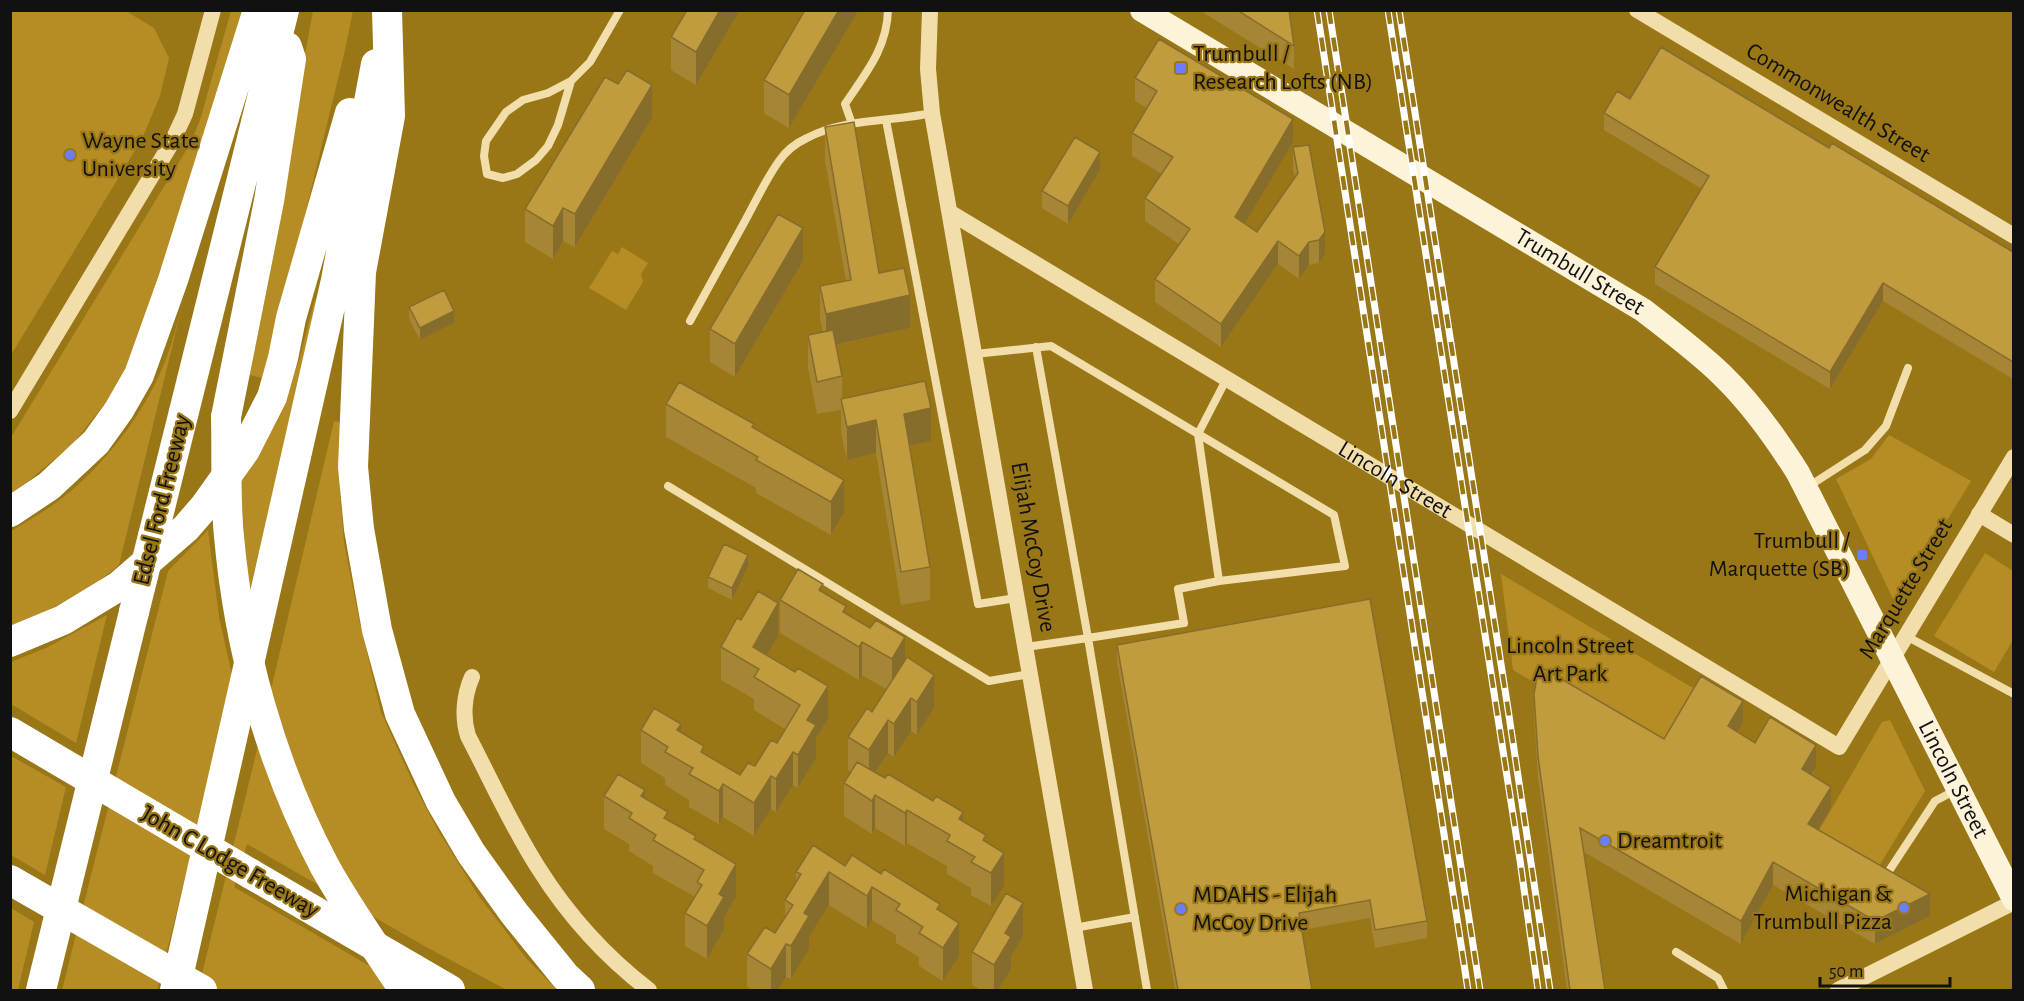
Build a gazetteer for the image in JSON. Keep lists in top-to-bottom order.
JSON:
{
  "streets": {
    "highway": ["Edsel Ford Freeway", "John C Lodge Freeway"],
    "street": [
      "Commonwealth Street",
      "Trumbull Street",
      "Lincoln Street",
      "Elijah McCoy Drive",
      "Marquette Street"
    ]
  },
  "crossings": [
    ["Trumbull Street", "Lincoln Street"],
    ["Trumbull Street", "Marquette Street"],
    ["Lincoln Street", "Elijah McCoy Drive"],
    ["Lincoln Street", "Marquette Street"]
  ],
  "parks": ["Lincoln Street Art Park"],
  "places": {
    "transit": ["Trumbull / Research Lofts (NB)", "Trumbull / Marquette (SB)"],
    "other": [
      "Wayne State University",
      "Dreamtroit",
      "Michigan & Trumbull Pizza",
      "MDAHS - Elijah McCoy Drive"
    ]
  },
  "scale_bar": "50 m"
}
